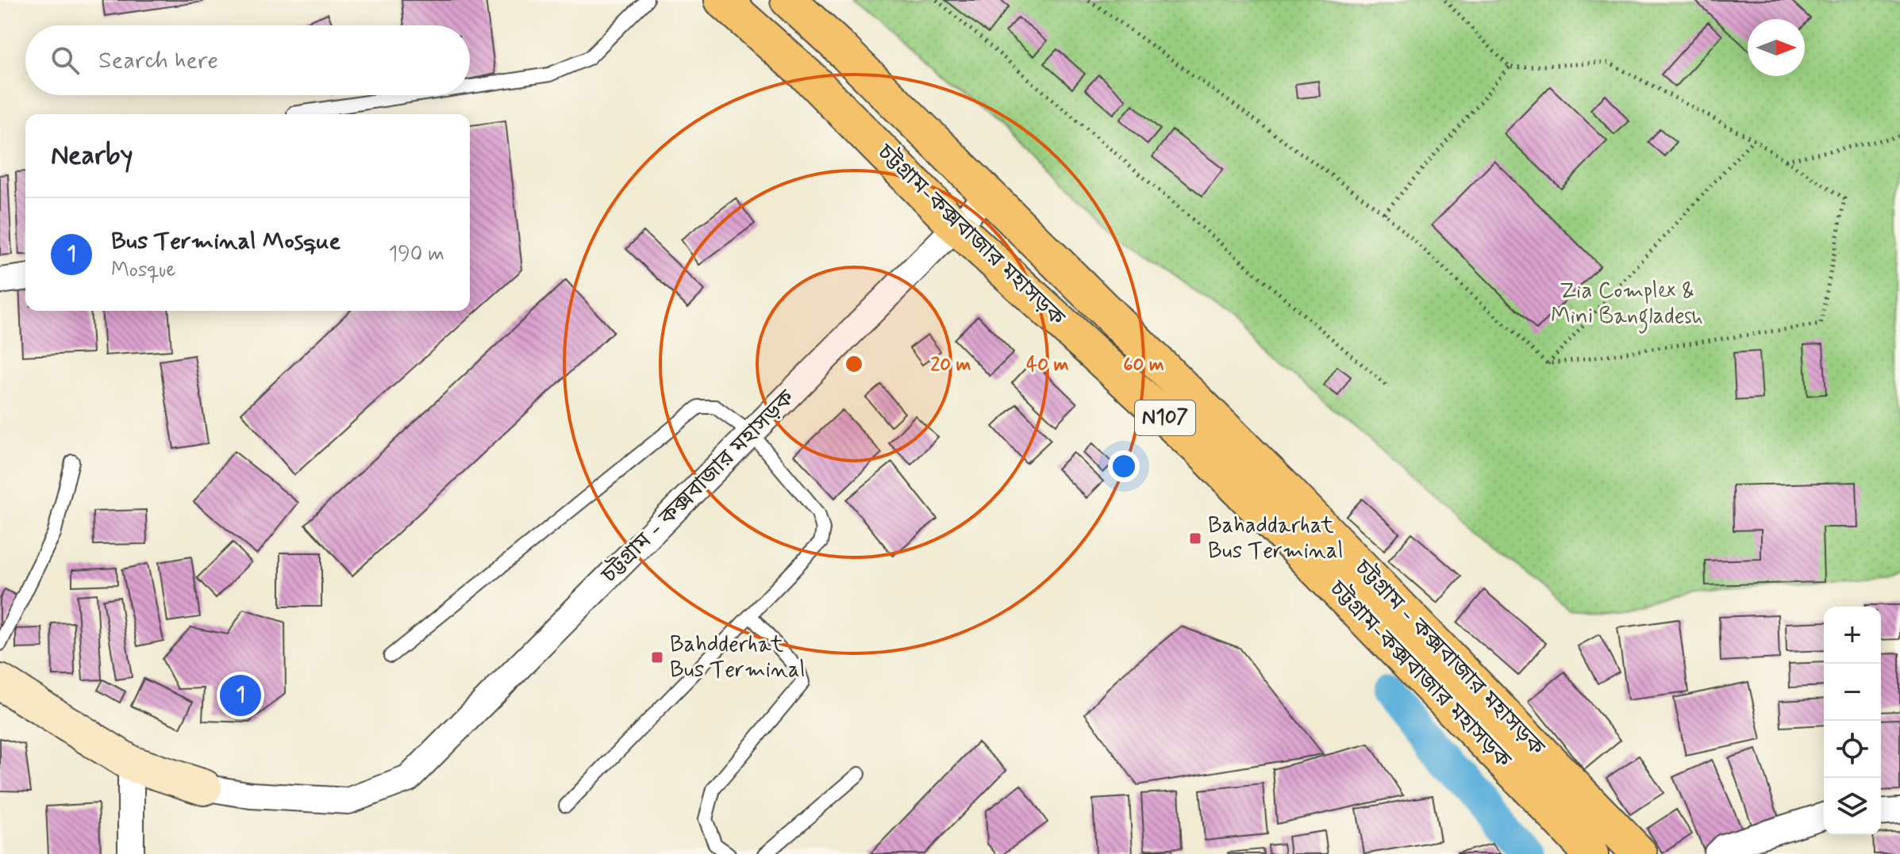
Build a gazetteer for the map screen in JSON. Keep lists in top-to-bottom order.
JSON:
{
  "streets": {
    "highway": ["চট্টগ্রাম-কক্সবাজার মহাসড়ক", "N107", "চট্টগ্রাম - কক্সবাজার মহাসড়ক"]
  },
  "crossings": [
    ["চট্টগ্রাম-কক্সবাজার মহাসড়ক", "চট্টগ্রাম - কক্সবাজার মহাসড়ক"]
  ],
  "parks": ["Zia Complex & Mini Bangladesh"],
  "places": {
    "transit": ["Bahaddarhat Bus Terminal", "Bahdderhat Bus Terminal"]
  },
  "north": "right",
  "page": {
    "search": "Search here",
    "heading": "Nearby",
    "list": [
      {
        "mark": "1",
        "name": "Bus Terminal Mosque",
        "note": "Mosque",
        "value": "190 m"
      }
    ],
    "map_buttons": ["+", "−"],
    "pins": "1"
  },
  "rings": ["20 m", "40 m", "60 m"]
}
